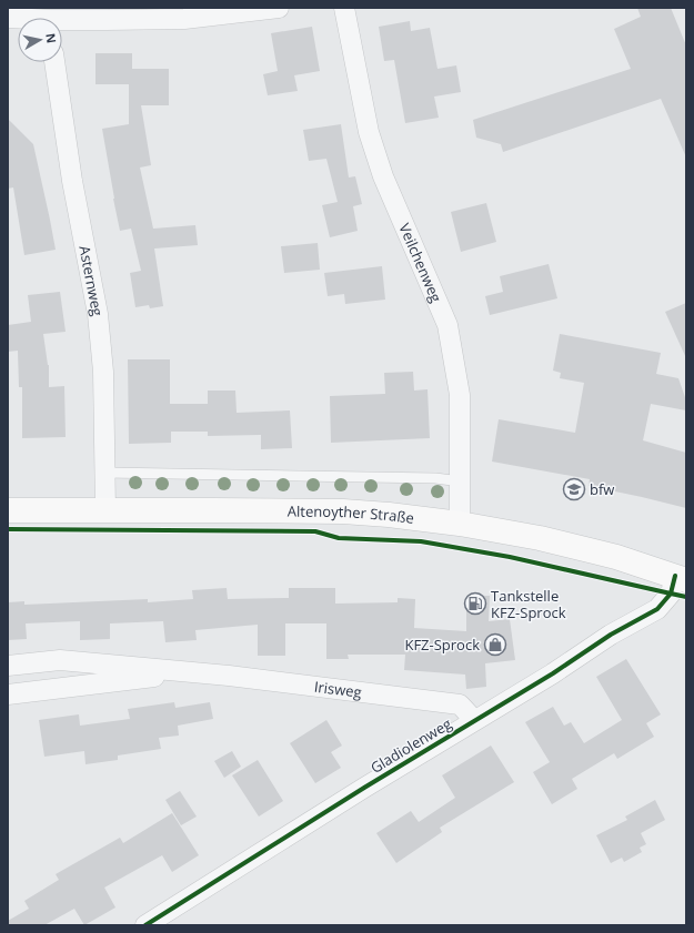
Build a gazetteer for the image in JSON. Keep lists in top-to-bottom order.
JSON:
{
  "streets": {
    "main road": ["Altenoyther Straße"],
    "street": [
      "Veilchenweg",
      "Asternweg",
      "Irisweg",
      "Gladiolenweg"
    ]
  },
  "crossings": [
    ["Veilchenweg", "Altenoyther Straße"],
    ["Asternweg", "Altenoyther Straße"],
    ["Altenoyther Straße", "Gladiolenweg"],
    ["Irisweg", "Gladiolenweg"]
  ],
  "places": {
    "school or university": ["bfw"],
    "fuel station": ["Tankstelle KFZ-Sprock"],
    "shop": ["KFZ-Sprock"]
  },
  "north": "right"
}
